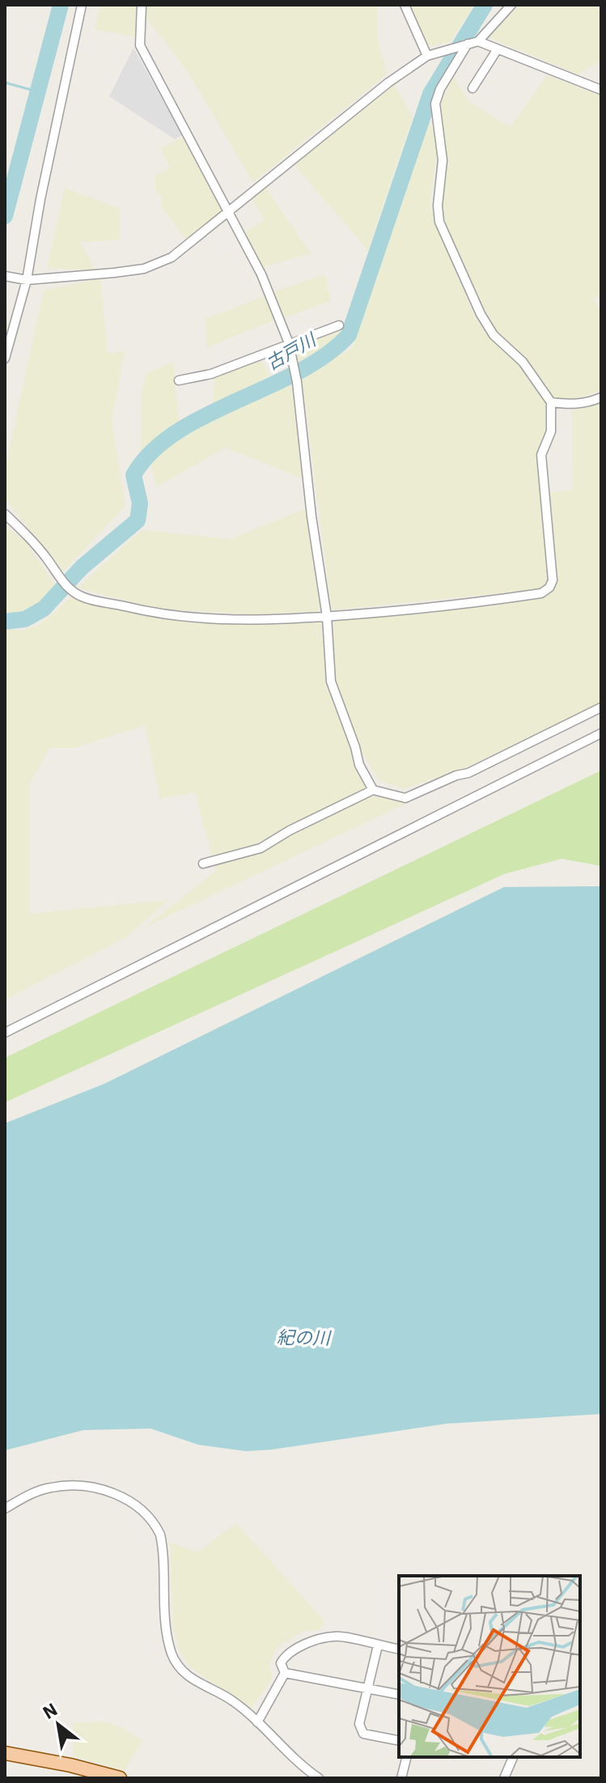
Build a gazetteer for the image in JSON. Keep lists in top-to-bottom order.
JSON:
{
  "water": ["古戸川", "紀の川"],
  "north": "top left"
}
